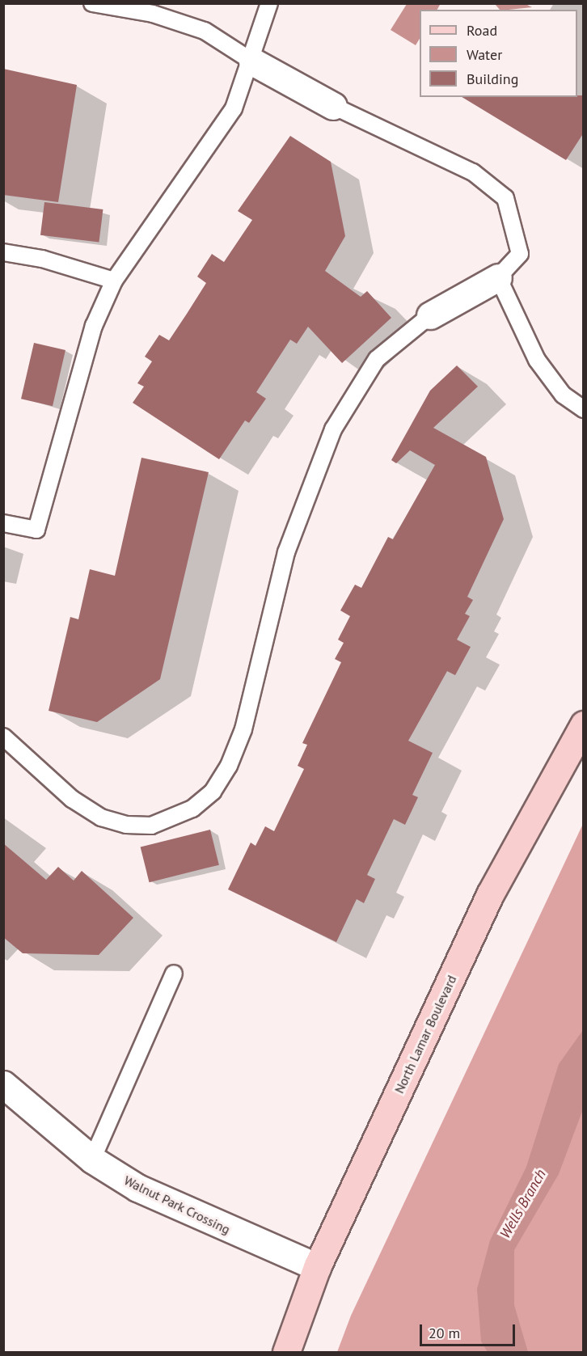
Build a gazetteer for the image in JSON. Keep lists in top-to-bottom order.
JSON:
{
  "streets": {
    "main road": ["North Lamar Boulevard"],
    "street": ["Walnut Park Crossing"]
  },
  "crossings": [
    ["North Lamar Boulevard", "Walnut Park Crossing"]
  ],
  "water": ["Wells Branch"],
  "legend": ["Road", "Water", "Building"],
  "scale_bar": "20 m"
}
